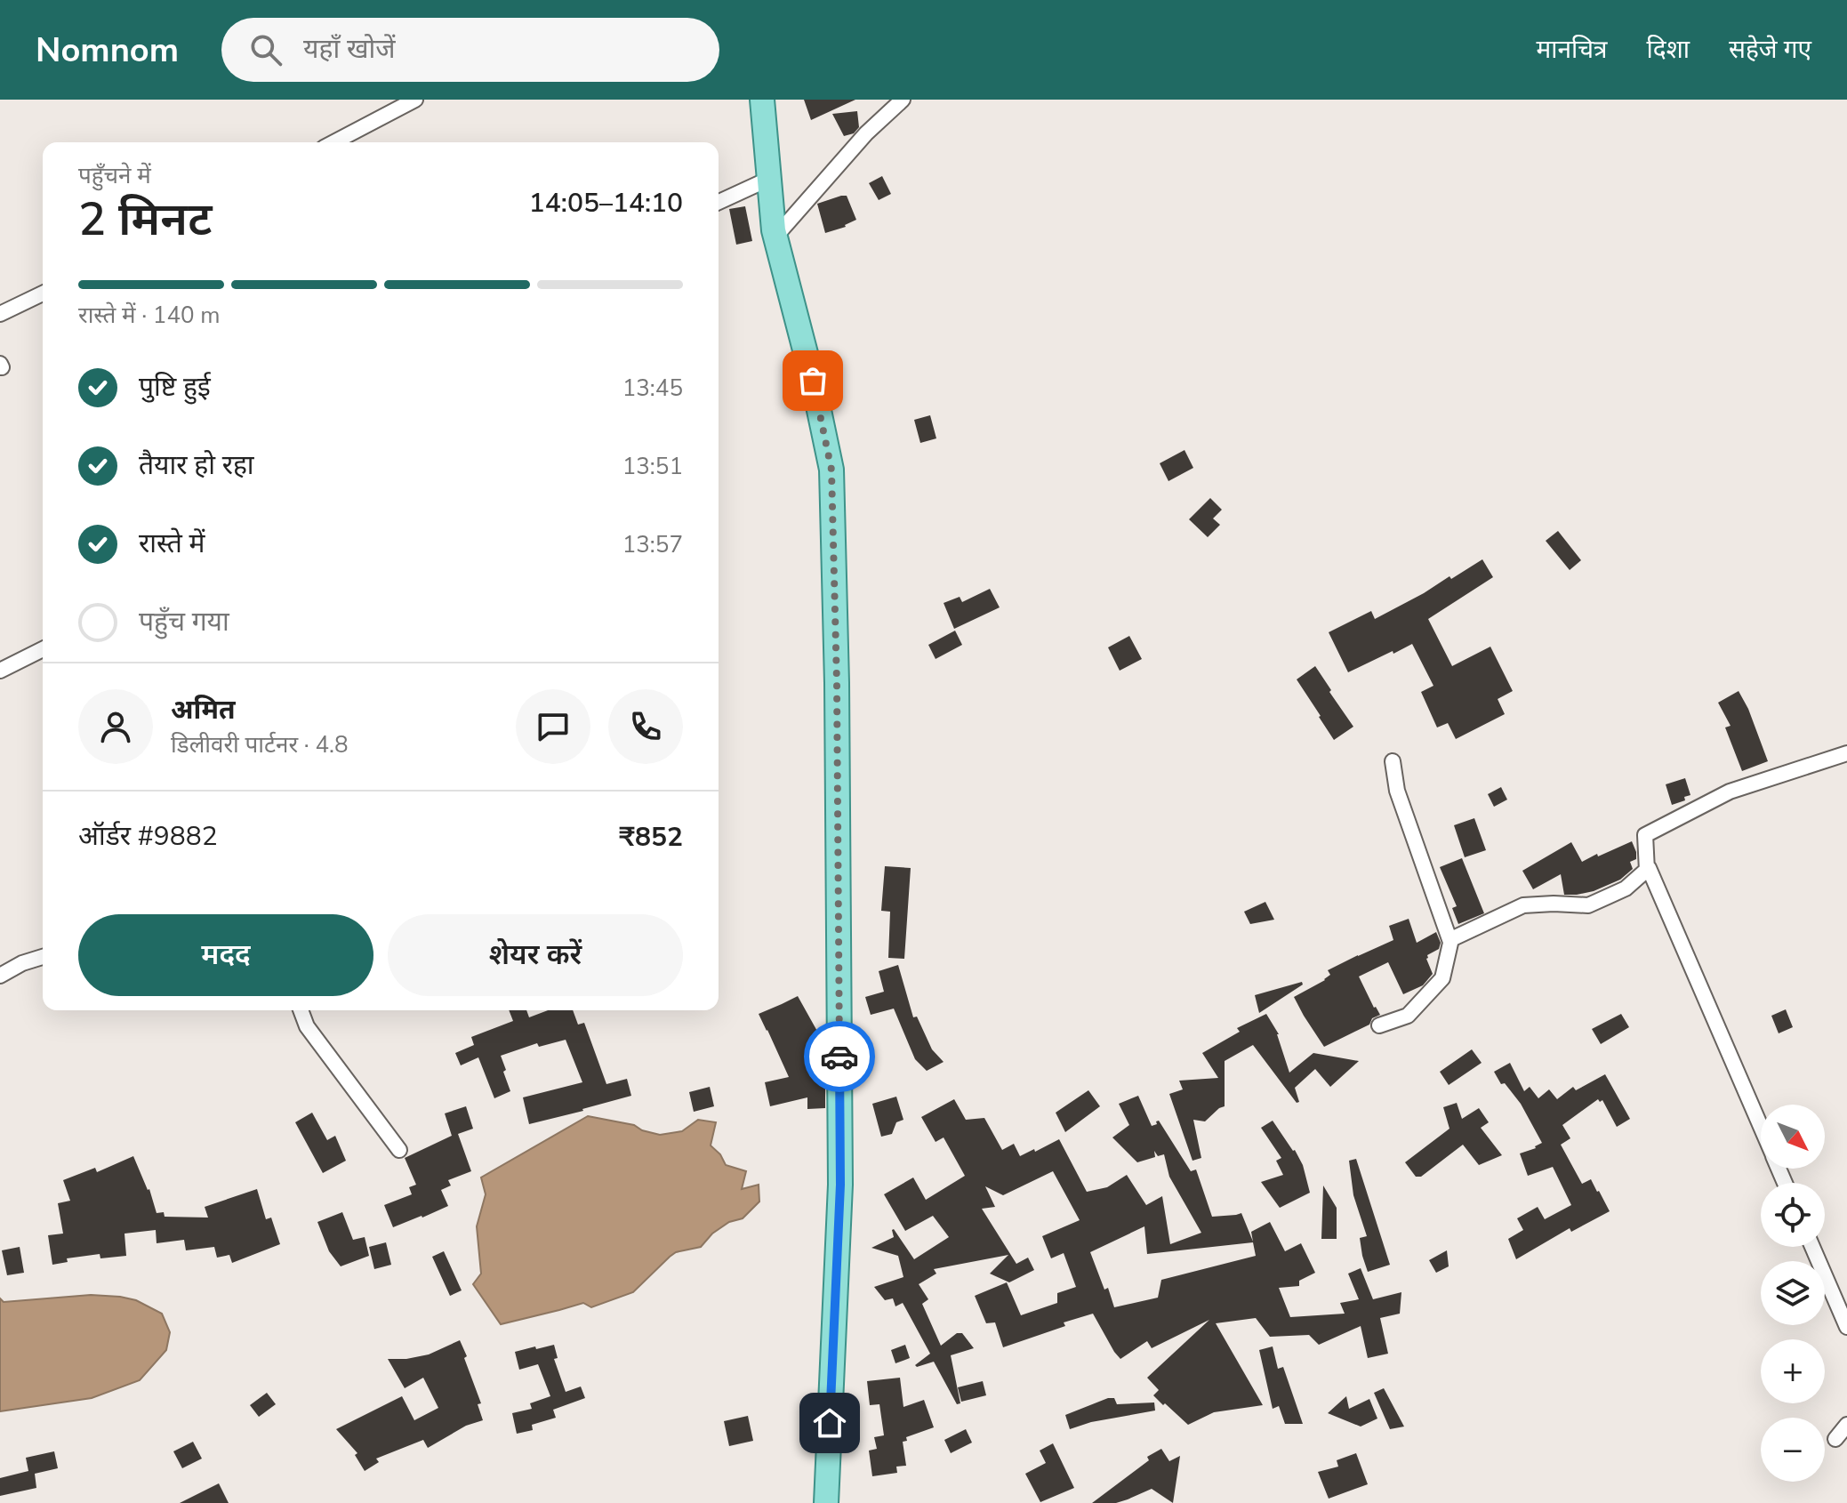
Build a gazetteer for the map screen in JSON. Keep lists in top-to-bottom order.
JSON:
{
  "north": "bottom right",
  "page": {
    "header": "Nomnom",
    "search": "यहाँ खोजें",
    "nav": ["मानचित्र", "दिशा", "सहेजे गए"],
    "heading": ["2 मिनट", "पहुँचने में", "14:05–14:10"],
    "panel": [
      "अमित",
      "डिलीवरी पार्टनर · 4.8",
      "ऑर्डर #9882",
      "₹852"
    ],
    "bar": "रास्ते में · 140 m",
    "list": [
      ["पुष्टि हुई", "13:45"],
      ["तैयार हो रहा", "13:51"],
      ["रास्ते में", "13:57"],
      "पहुँच गया"
    ],
    "buttons": ["मदद", "शेयर करें"],
    "map_buttons": ["+", "−"]
  }
}
